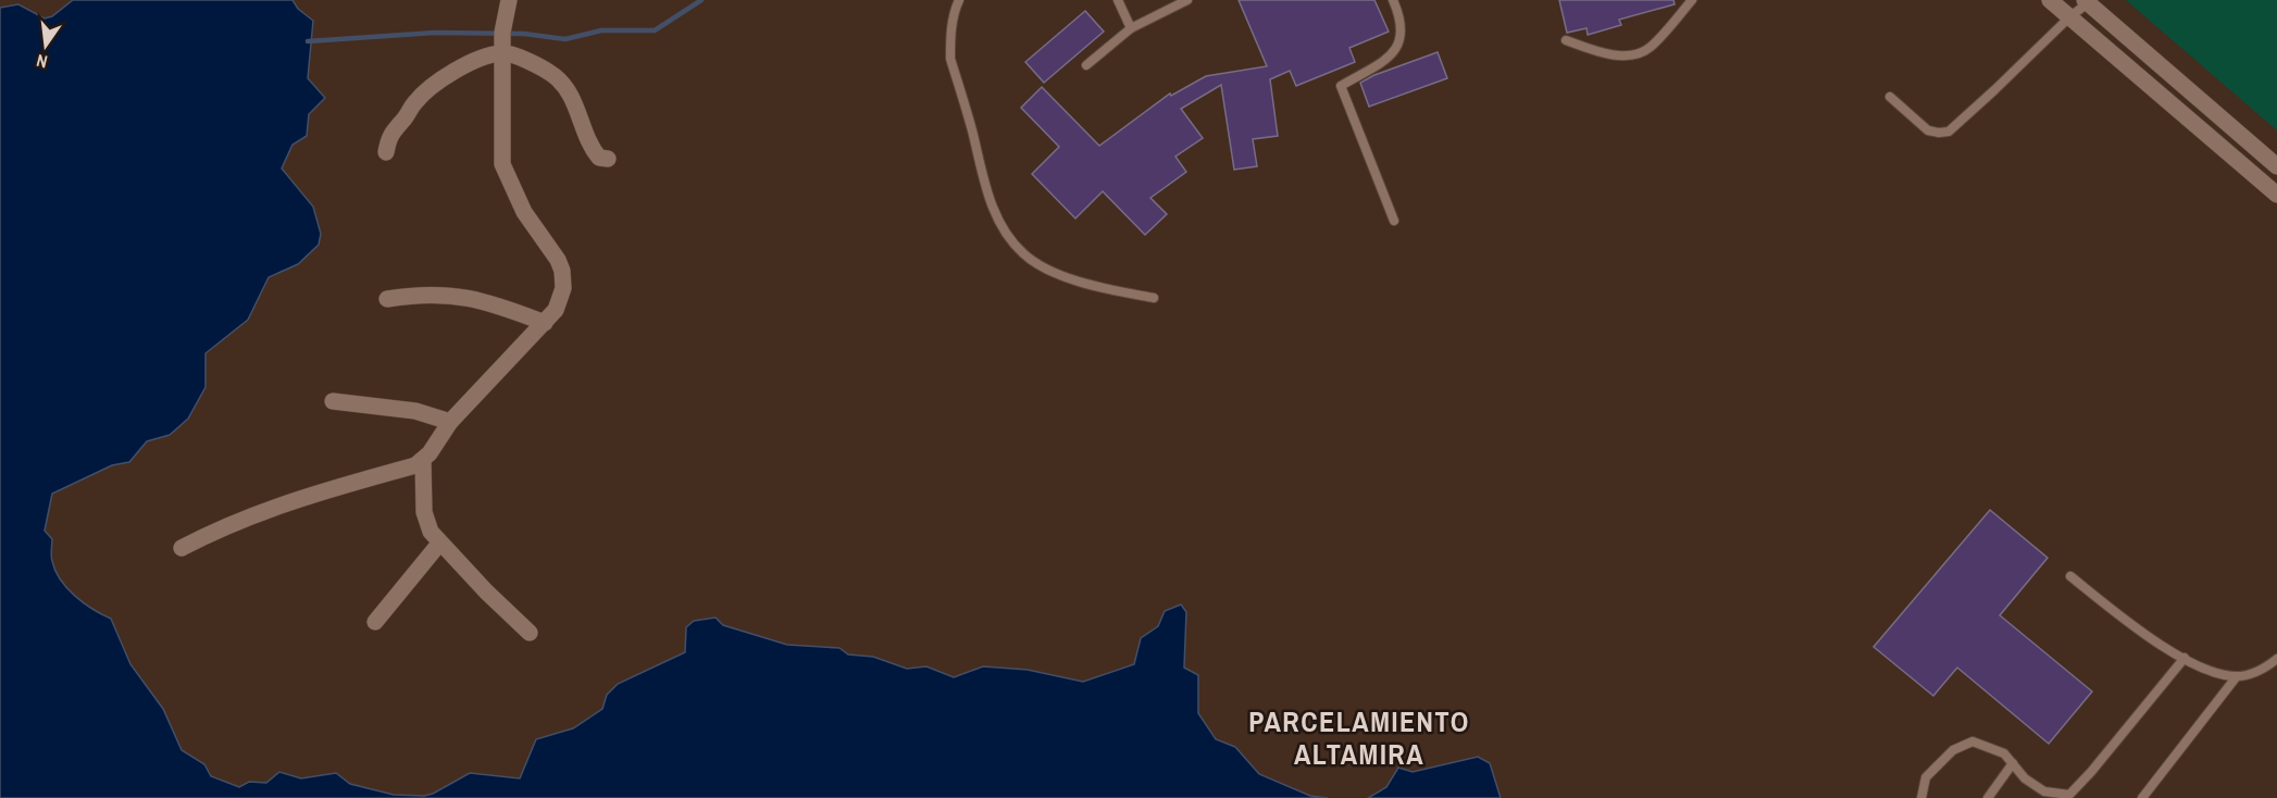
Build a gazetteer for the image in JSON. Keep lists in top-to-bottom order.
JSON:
{
  "districts": ["PARCELAMIENTO ALTAMIRA"],
  "north": "bottom"
}
